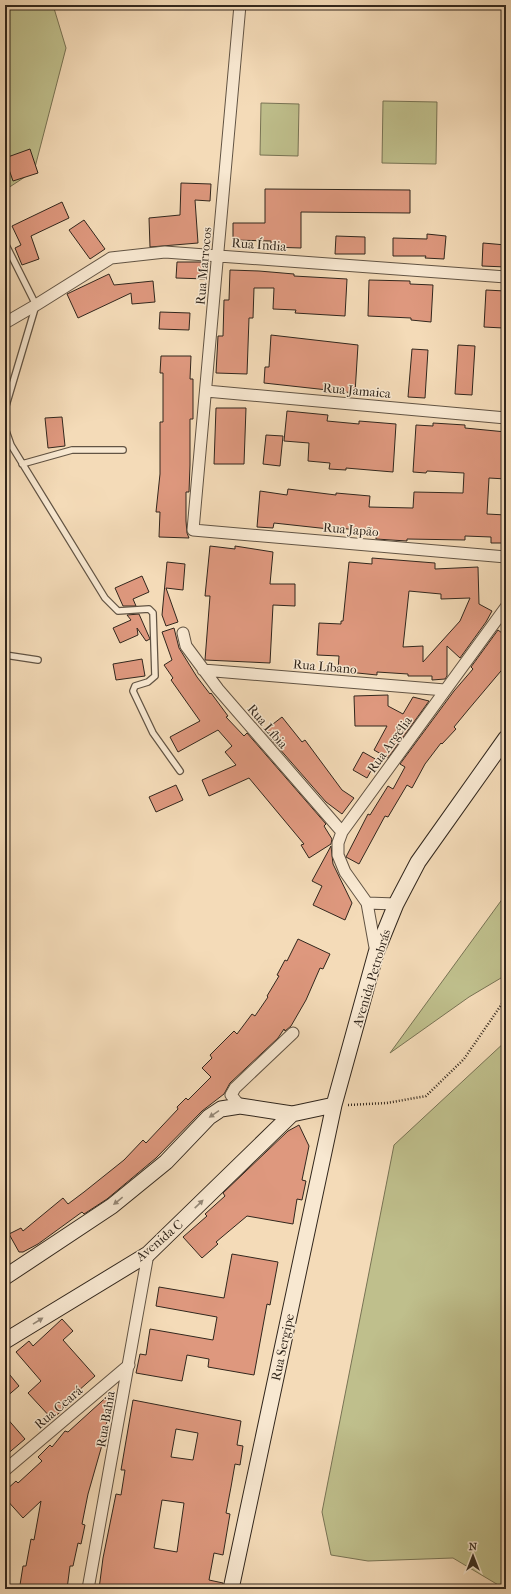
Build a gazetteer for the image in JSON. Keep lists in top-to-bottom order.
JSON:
{
  "streets": {
    "main road": ["Avenida Petrobrás", "Avenida C", "Rua Sergipe"],
    "street": [
      "Rua Índia",
      "Rua Marrocos",
      "Rua Jamaica",
      "Rua Japão",
      "Rua Líbano",
      "Rua Líbia",
      "Rua Argélia",
      "Rua Ceará",
      "Rua Bahia"
    ]
  },
  "crossings": [
    ["Rua Índia", "Rua Marrocos"],
    ["Rua Marrocos", "Rua Jamaica"],
    ["Rua Marrocos", "Rua Japão"],
    ["Rua Líbano", "Rua Líbia"],
    ["Rua Líbano", "Rua Argélia"],
    ["Rua Líbia", "Rua Argélia"],
    ["Rua Argélia", "Avenida Petrobrás"],
    ["Avenida Petrobrás", "Rua Sergipe"],
    ["Avenida C", "Rua Bahia"],
    ["Rua Ceará", "Rua Bahia"]
  ],
  "north": "top"
}
